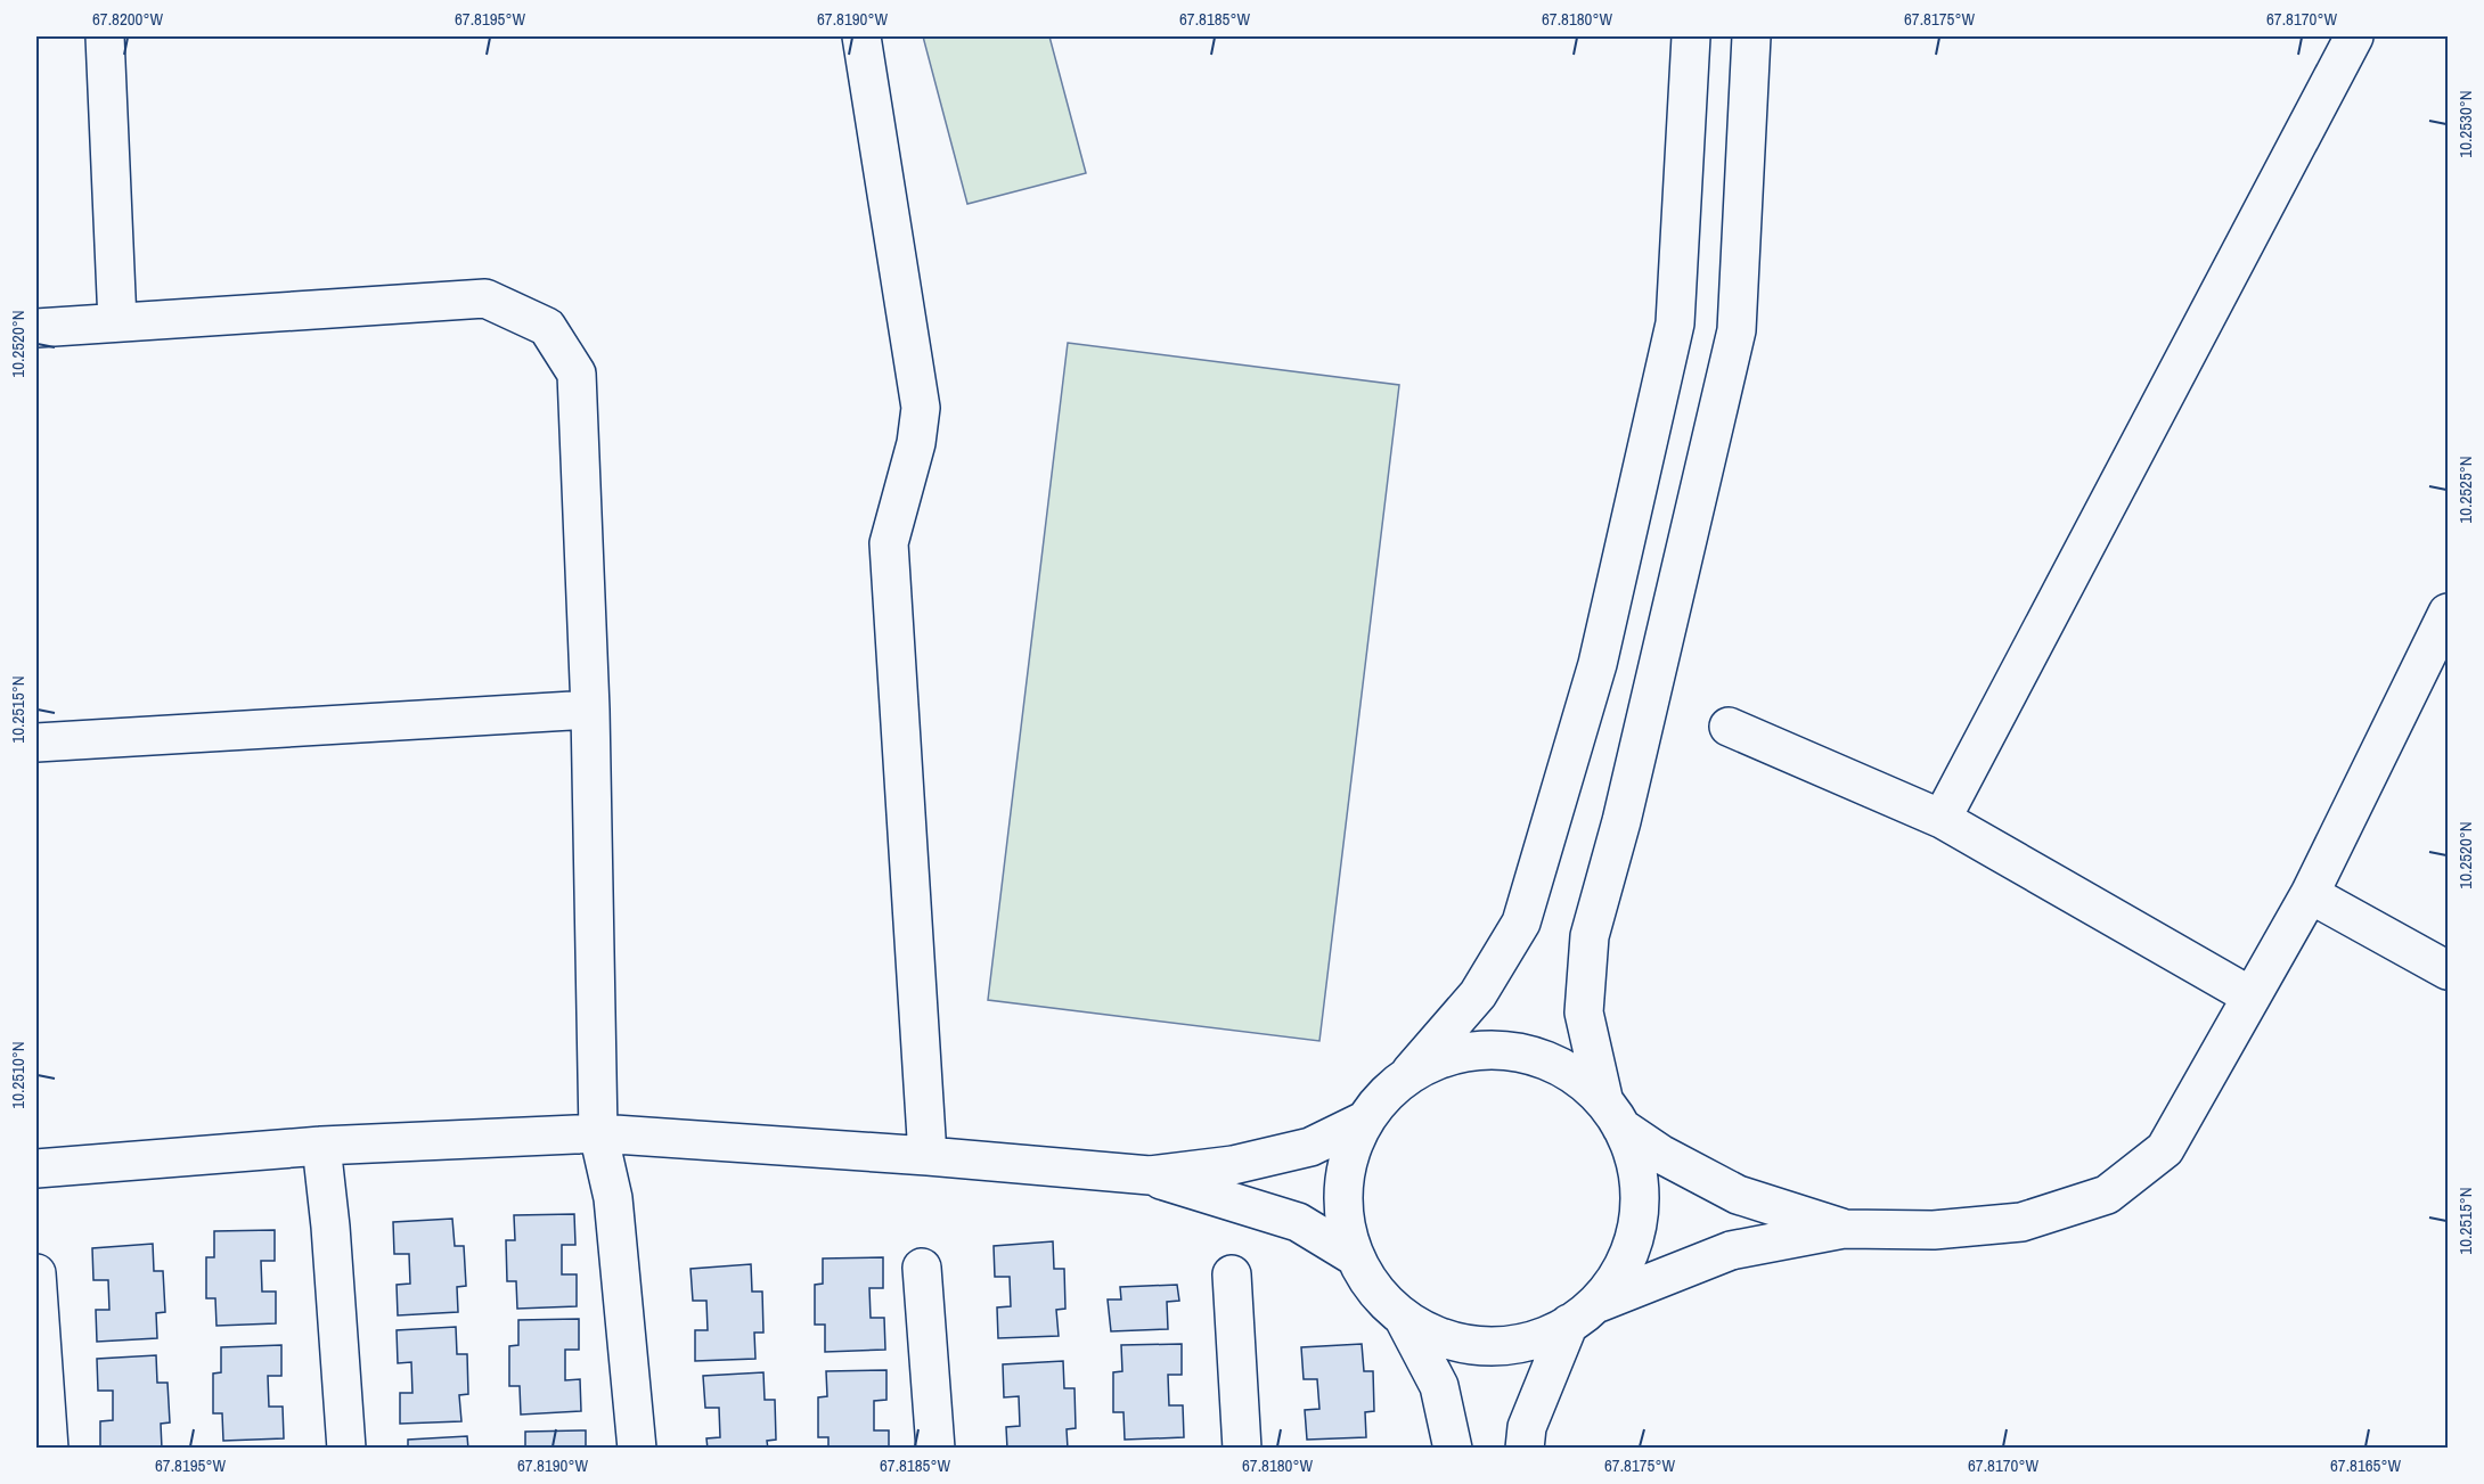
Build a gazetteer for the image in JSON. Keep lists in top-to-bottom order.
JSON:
{
  "coordinates": [
    "67.8200°W",
    "67.8195°W",
    "67.8190°W",
    "67.8185°W",
    "67.8180°W",
    "67.8175°W",
    "67.8170°W",
    "10.2530°N",
    "10.2520°N",
    "10.2525°N",
    "10.2515°N",
    "10.2510°N",
    "67.8165°W"
  ]
}
